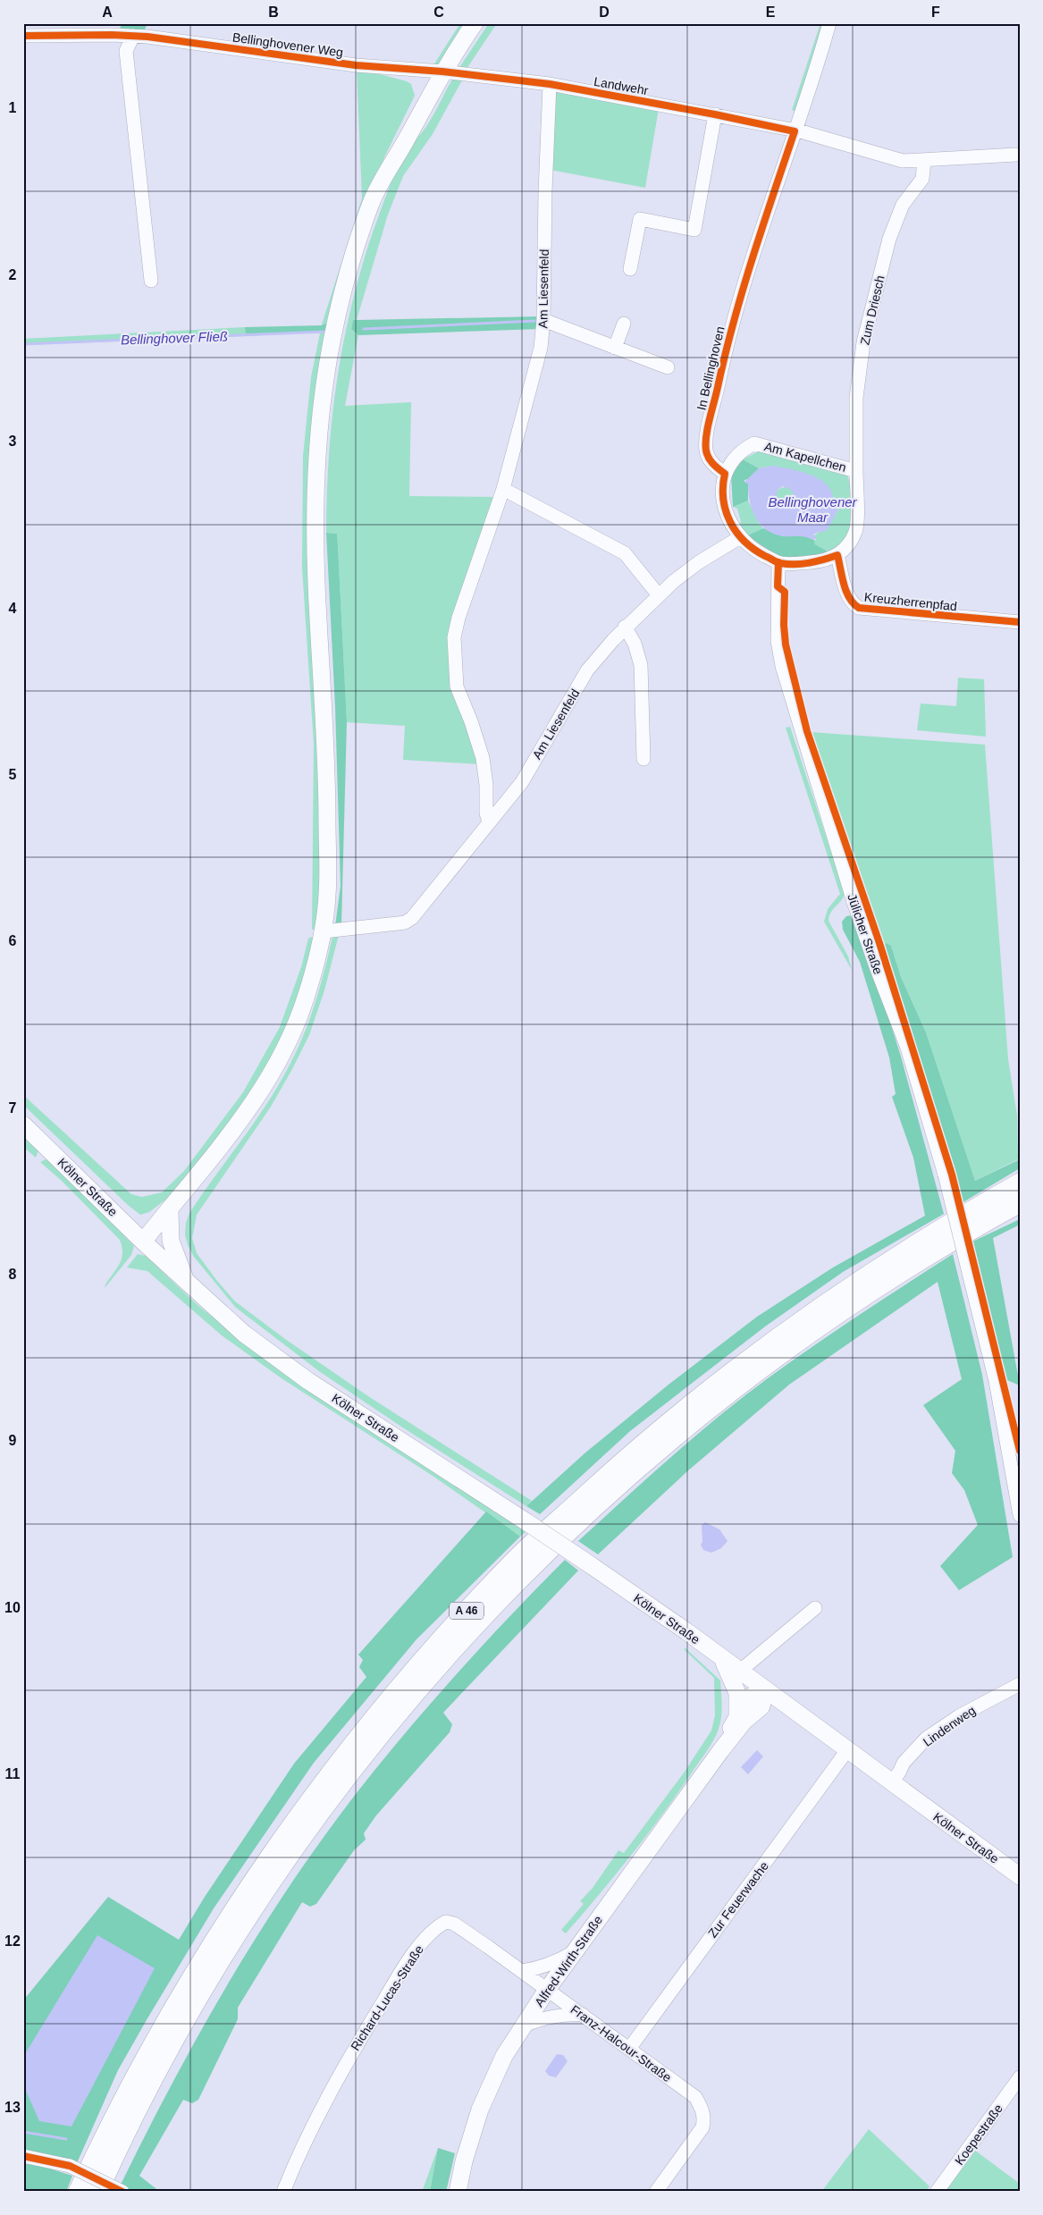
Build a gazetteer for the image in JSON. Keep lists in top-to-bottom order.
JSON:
{
  "streets": {
    "highway": ["A 46"],
    "main road": ["Kölner Straße", "Alfred-Wirth-Straße"],
    "street": [
      "Bellinghovener Weg",
      "Landwehr",
      "Am Liesenfeld",
      "Zum Driesch",
      "In Bellinghoven",
      "Am Kapellchen",
      "Kreuzherrenpfad",
      "Jülicher Straße",
      "Lindenweg",
      "Zur Feuerwache",
      "Richard-Lucas-Straße",
      "Franz-Halcour-Straße",
      "Koepestraße"
    ]
  },
  "crossings": [
    ["Bellinghovener Weg", "Landwehr"],
    ["Landwehr", "Am Liesenfeld"],
    ["Landwehr", "Zum Driesch"],
    ["Landwehr", "In Bellinghoven"],
    ["Am Liesenfeld", "Zum Driesch"],
    ["Am Liesenfeld", "In Bellinghoven"],
    ["Am Liesenfeld", "Am Kapellchen"],
    ["Am Liesenfeld", "Kreuzherrenpfad"],
    ["Am Liesenfeld", "Jülicher Straße"],
    ["Zum Driesch", "In Bellinghoven"],
    ["Zum Driesch", "Am Kapellchen"],
    ["Zum Driesch", "Kreuzherrenpfad"],
    ["Zum Driesch", "Jülicher Straße"],
    ["In Bellinghoven", "Am Kapellchen"],
    ["In Bellinghoven", "Kreuzherrenpfad"],
    ["In Bellinghoven", "Jülicher Straße"],
    ["Am Kapellchen", "Kreuzherrenpfad"],
    ["Am Kapellchen", "Jülicher Straße"],
    ["Kreuzherrenpfad", "Jülicher Straße"],
    ["Kölner Straße", "Lindenweg"],
    ["Kölner Straße", "Zur Feuerwache"],
    ["Kölner Straße", "Alfred-Wirth-Straße"],
    ["Zur Feuerwache", "Franz-Halcour-Straße"],
    ["Alfred-Wirth-Straße", "Richard-Lucas-Straße"],
    ["Alfred-Wirth-Straße", "Franz-Halcour-Straße"],
    ["Richard-Lucas-Straße", "Franz-Halcour-Straße"]
  ],
  "water": ["Bellinghover Fließ", "Bellinghovener Maar"],
  "grid": {
    "columns": [
      "A",
      "B",
      "C",
      "D",
      "E",
      "F"
    ],
    "rows": [
      "1",
      "2",
      "3",
      "4",
      "5",
      "6",
      "7",
      "8",
      "9",
      "10",
      "11",
      "12",
      "13"
    ]
  }
}
